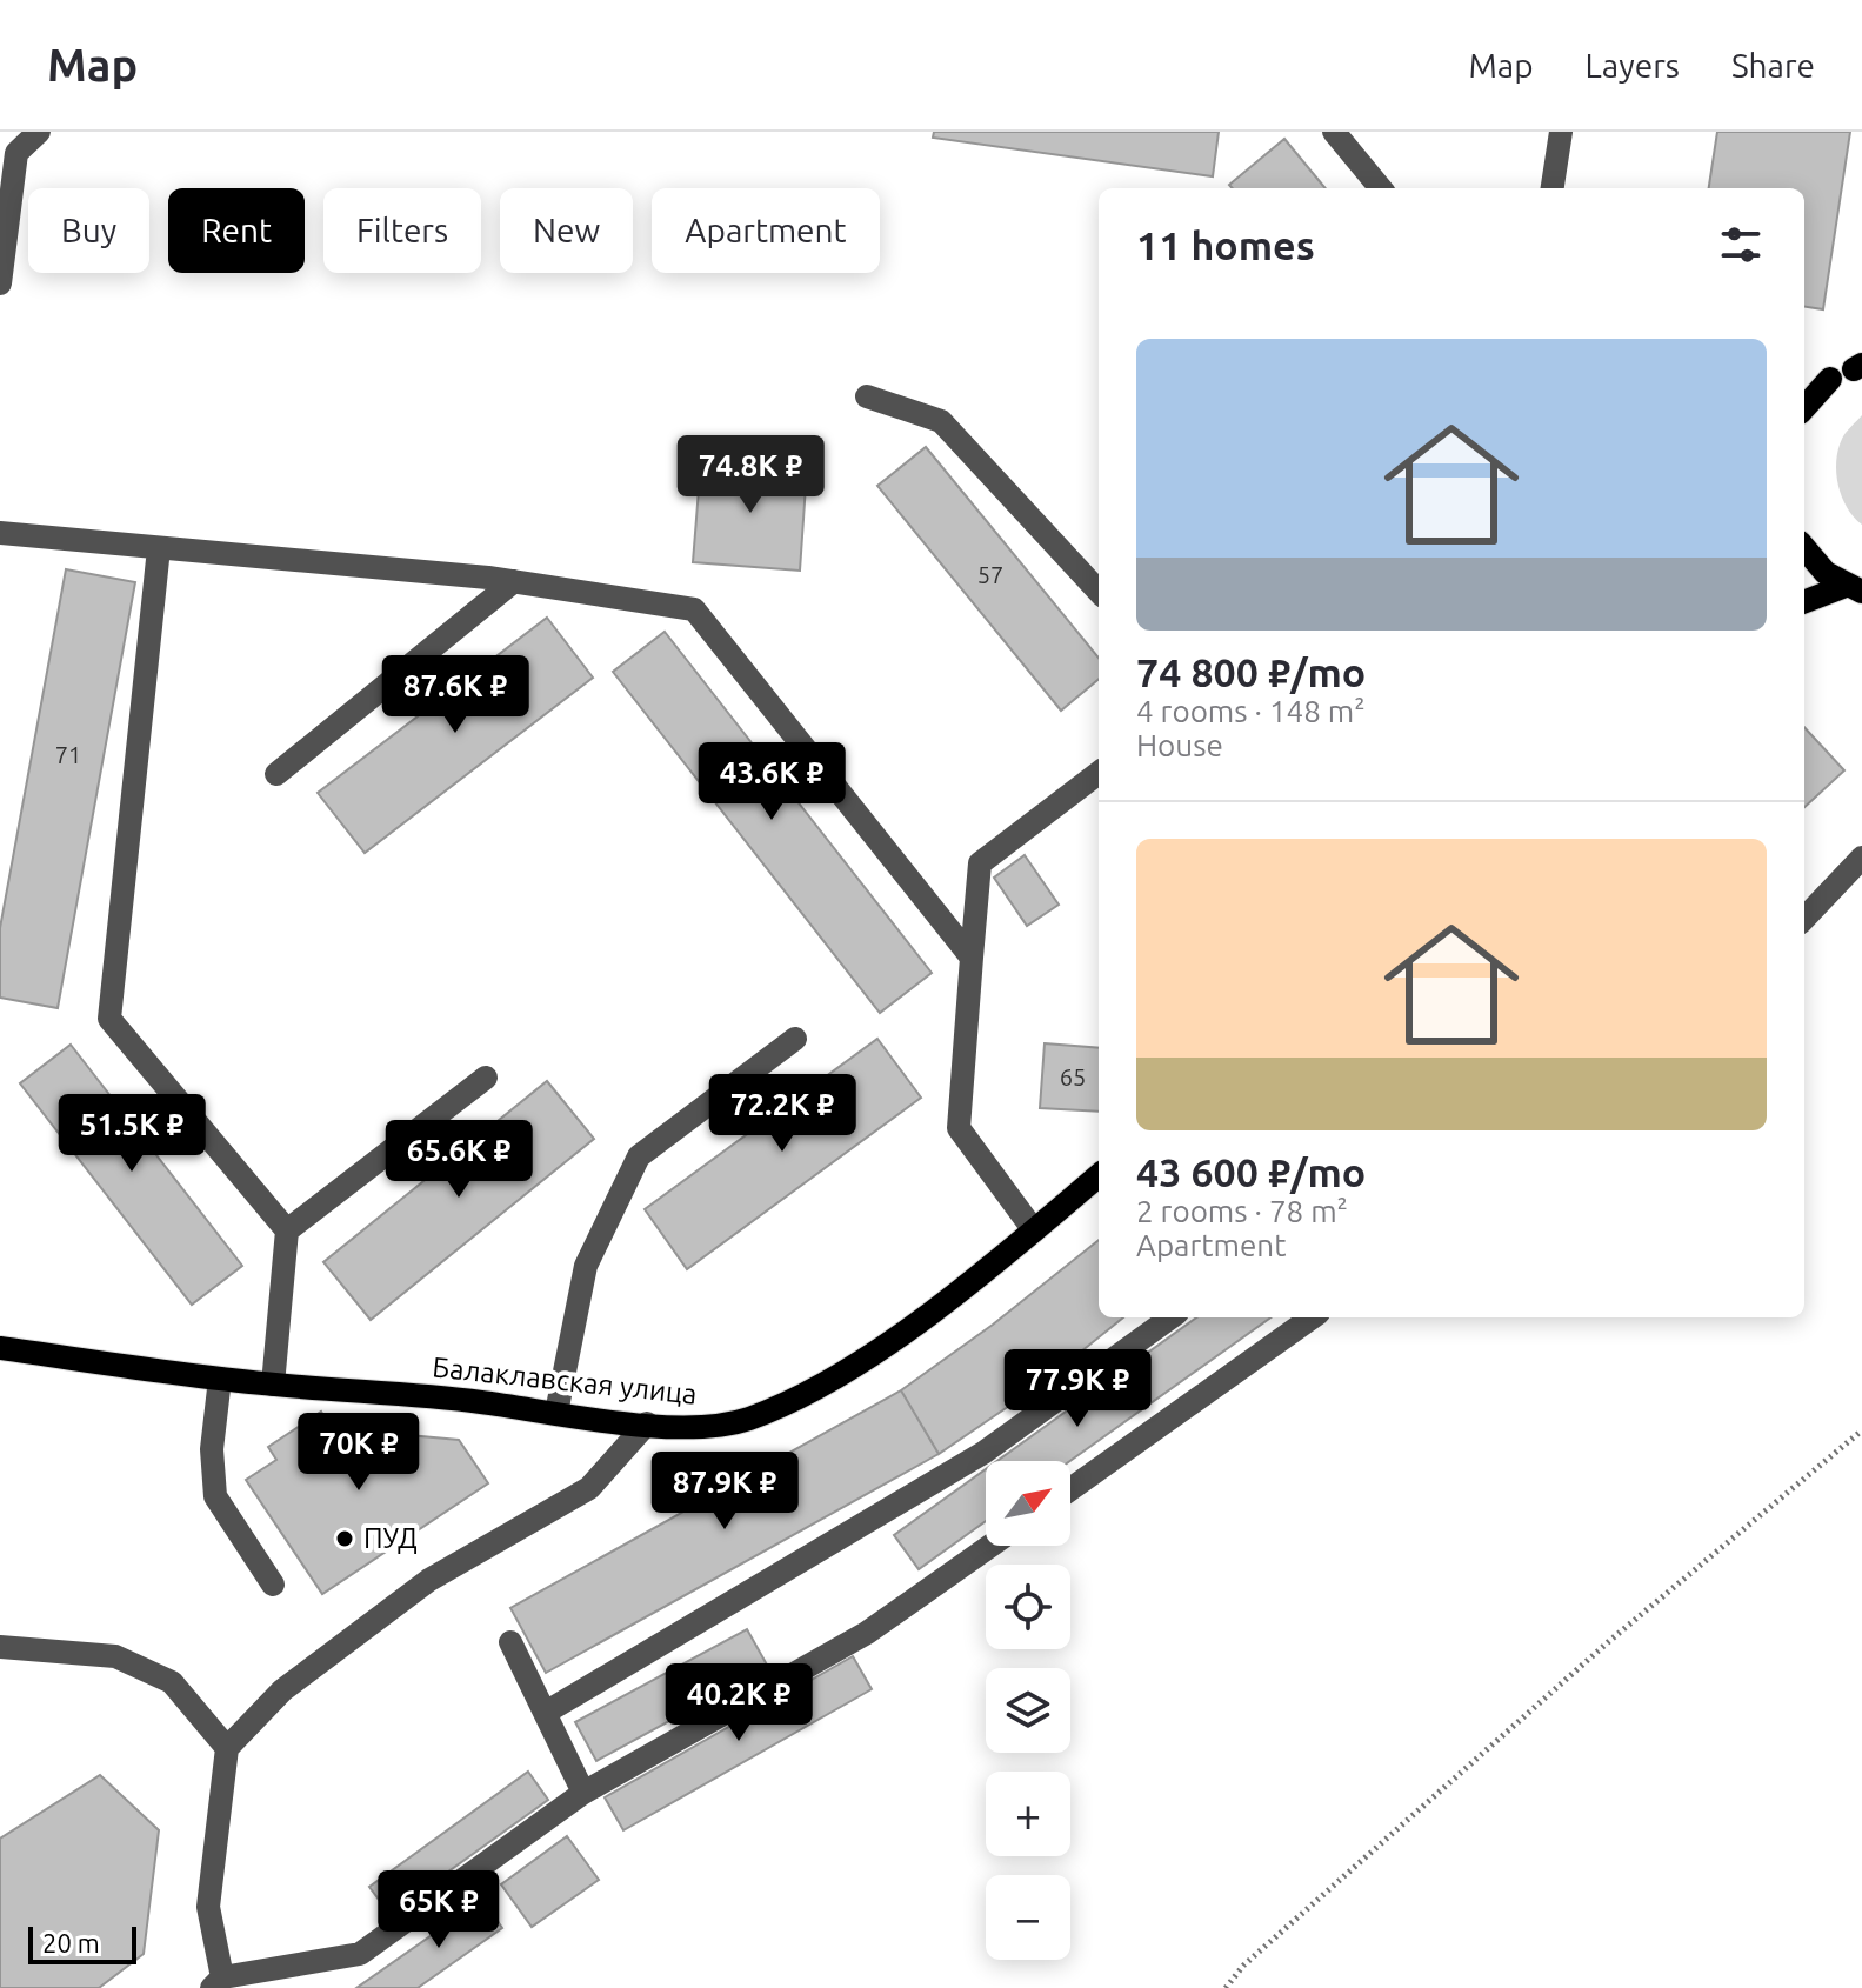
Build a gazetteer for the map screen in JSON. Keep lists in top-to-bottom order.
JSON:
{
  "streets": {
    "main road": ["Балаклавская улица"]
  },
  "places": ["ПУД"],
  "house_numbers": ["57", "71", "65"],
  "scale_bar": "20 m",
  "north": "top right",
  "page": {
    "header": "Map",
    "nav": ["Map", "Layers", "Share"],
    "chip": [
      "Buy",
      "Rent",
      "Filters",
      "New",
      "Apartment"
    ],
    "heading": "11 homes",
    "list": [
      {
        "name": "74 800 ₽/mo",
        "note": "4 rooms · 148 m² · House"
      },
      {
        "name": "43 600 ₽/mo",
        "note": "2 rooms · 78 m² · Apartment"
      }
    ],
    "price": [
      "74.8K ₽",
      "87.6K ₽",
      "43.6K ₽",
      "72.2K ₽",
      "51.5K ₽",
      "65.6K ₽",
      "77.9K ₽",
      "70K ₽",
      "87.9K ₽",
      "40.2K ₽",
      "65K ₽"
    ],
    "map_buttons": ["+", "−"],
    "scale": "20 m"
  }
}
